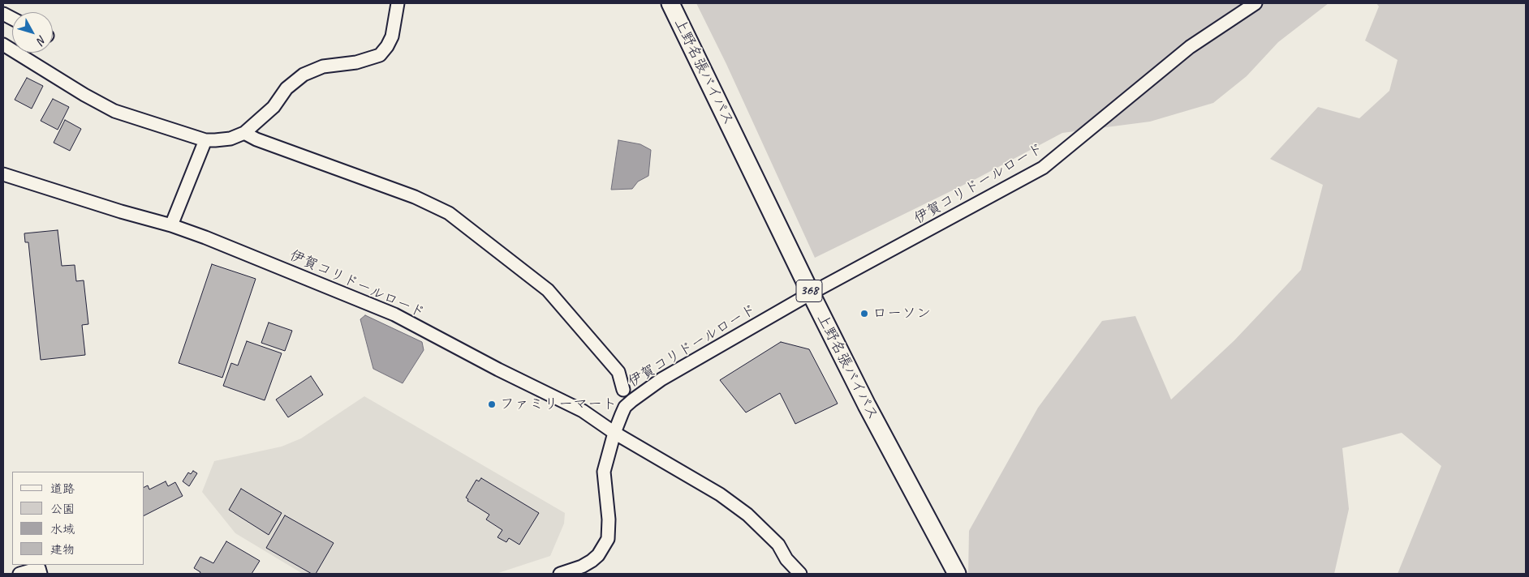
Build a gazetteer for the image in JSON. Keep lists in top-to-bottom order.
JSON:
{
  "streets": {
    "highway": ["上野名張バイパス", "368"],
    "street": ["伊賀コリドールロード"]
  },
  "crossings": [
    ["上野名張バイパス", "伊賀コリドールロード"]
  ],
  "places": ["ローソン", "ファミリーマート"],
  "legend": [
    "道路",
    "公園",
    "水域",
    "建物"
  ],
  "north": "bottom right"
}
